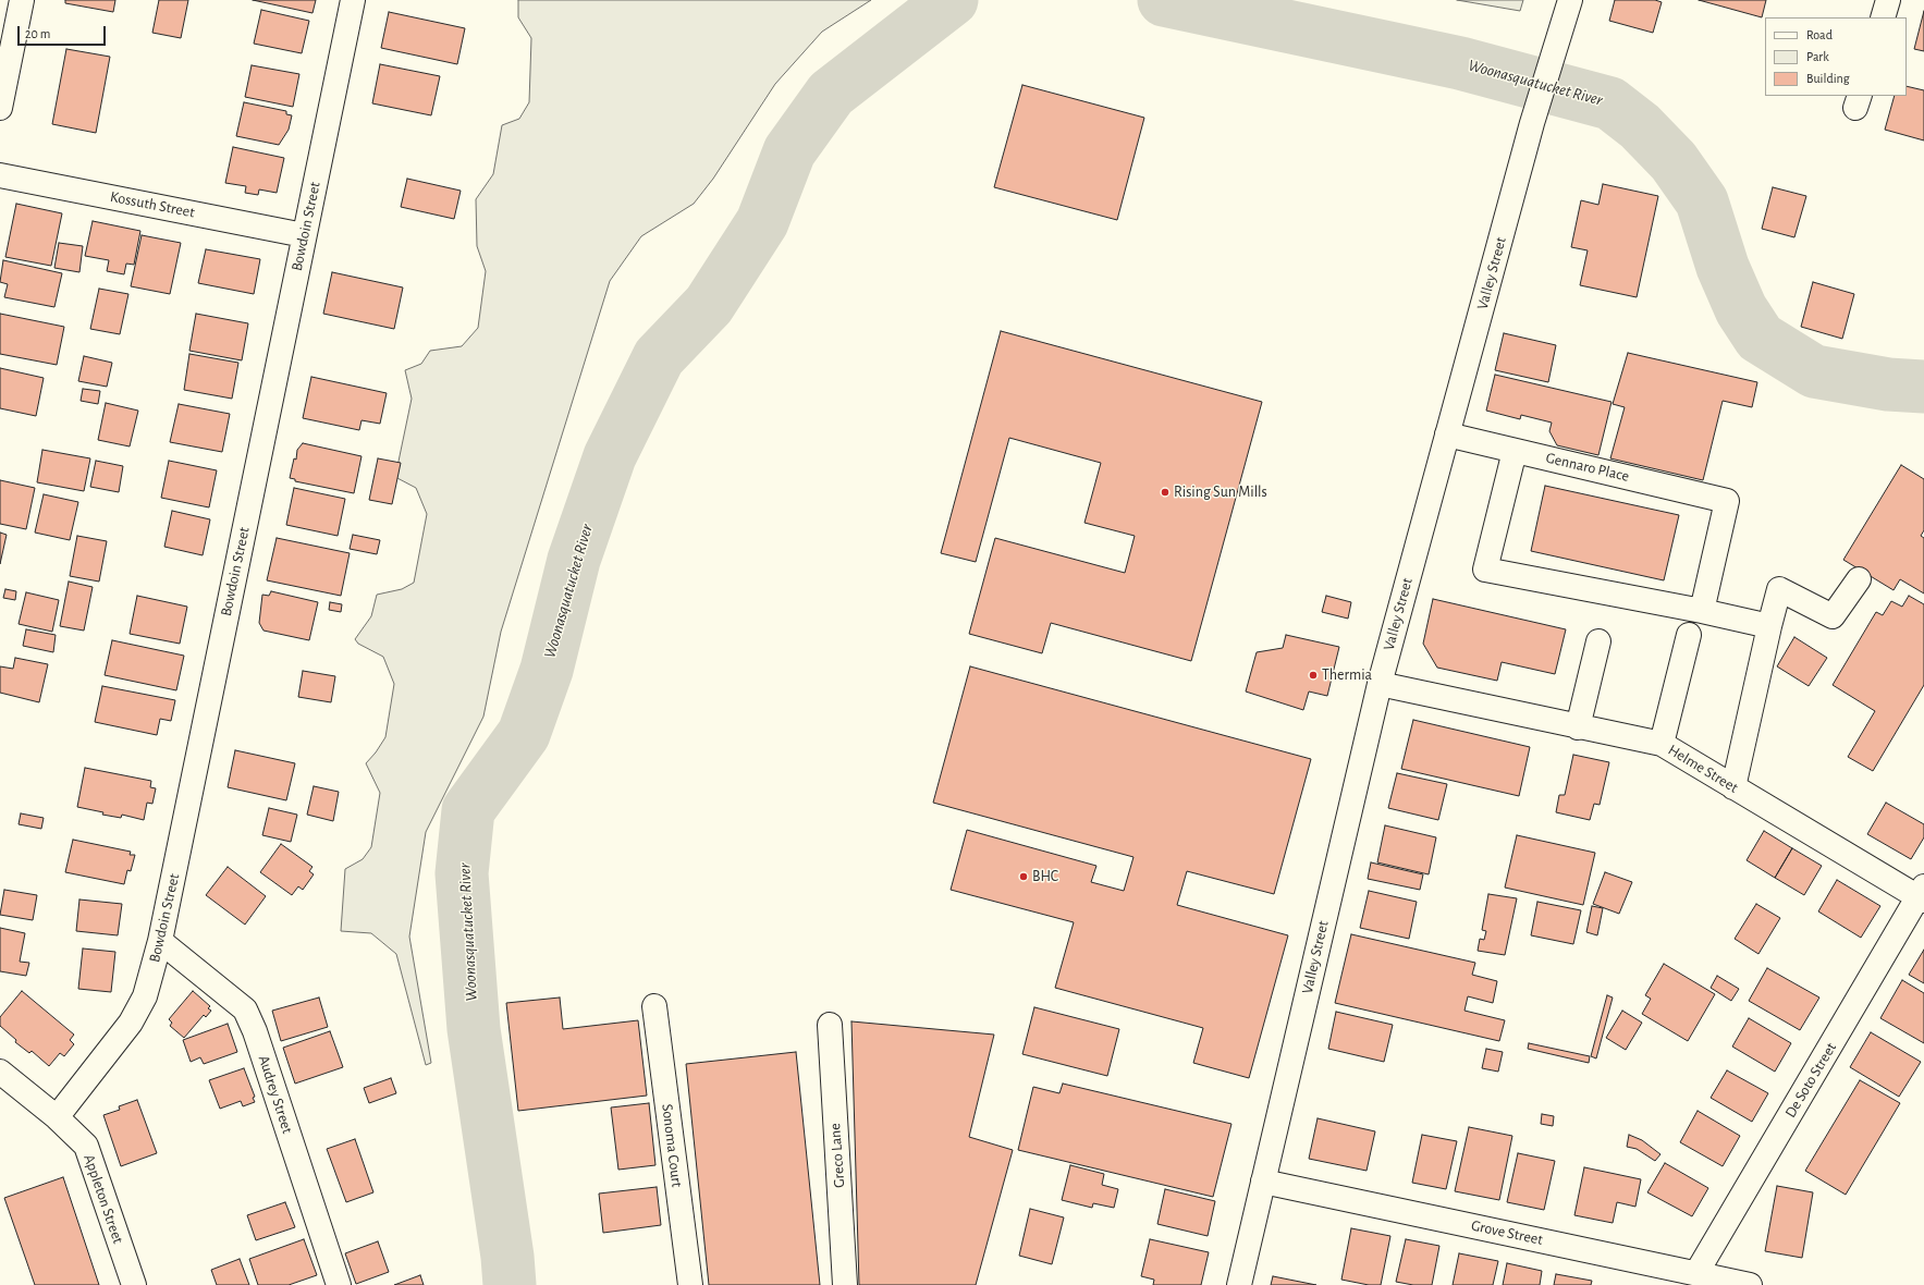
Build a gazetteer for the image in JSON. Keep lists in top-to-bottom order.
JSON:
{
  "streets": {
    "street": [
      "Kossuth Street",
      "Bowdoin Street",
      "Valley Street",
      "Gennaro Place",
      "Helme Street",
      "De Soto Street",
      "Audrey Street",
      "Sonoma Court",
      "Greco Lane",
      "Appleton Street",
      "Grove Street"
    ]
  },
  "crossings": [
    ["Kossuth Street", "Bowdoin Street"],
    ["Bowdoin Street", "Audrey Street"],
    ["Bowdoin Street", "Appleton Street"],
    ["Valley Street", "Gennaro Place"],
    ["Valley Street", "Helme Street"],
    ["Valley Street", "Grove Street"],
    ["Helme Street", "De Soto Street"],
    ["De Soto Street", "Grove Street"]
  ],
  "water": ["Woonasquatucket River"],
  "places": ["Rising Sun Mills", "Thermia", "BHC"],
  "legend": ["Road", "Park", "Building"],
  "scale_bar": "20 m"
}
